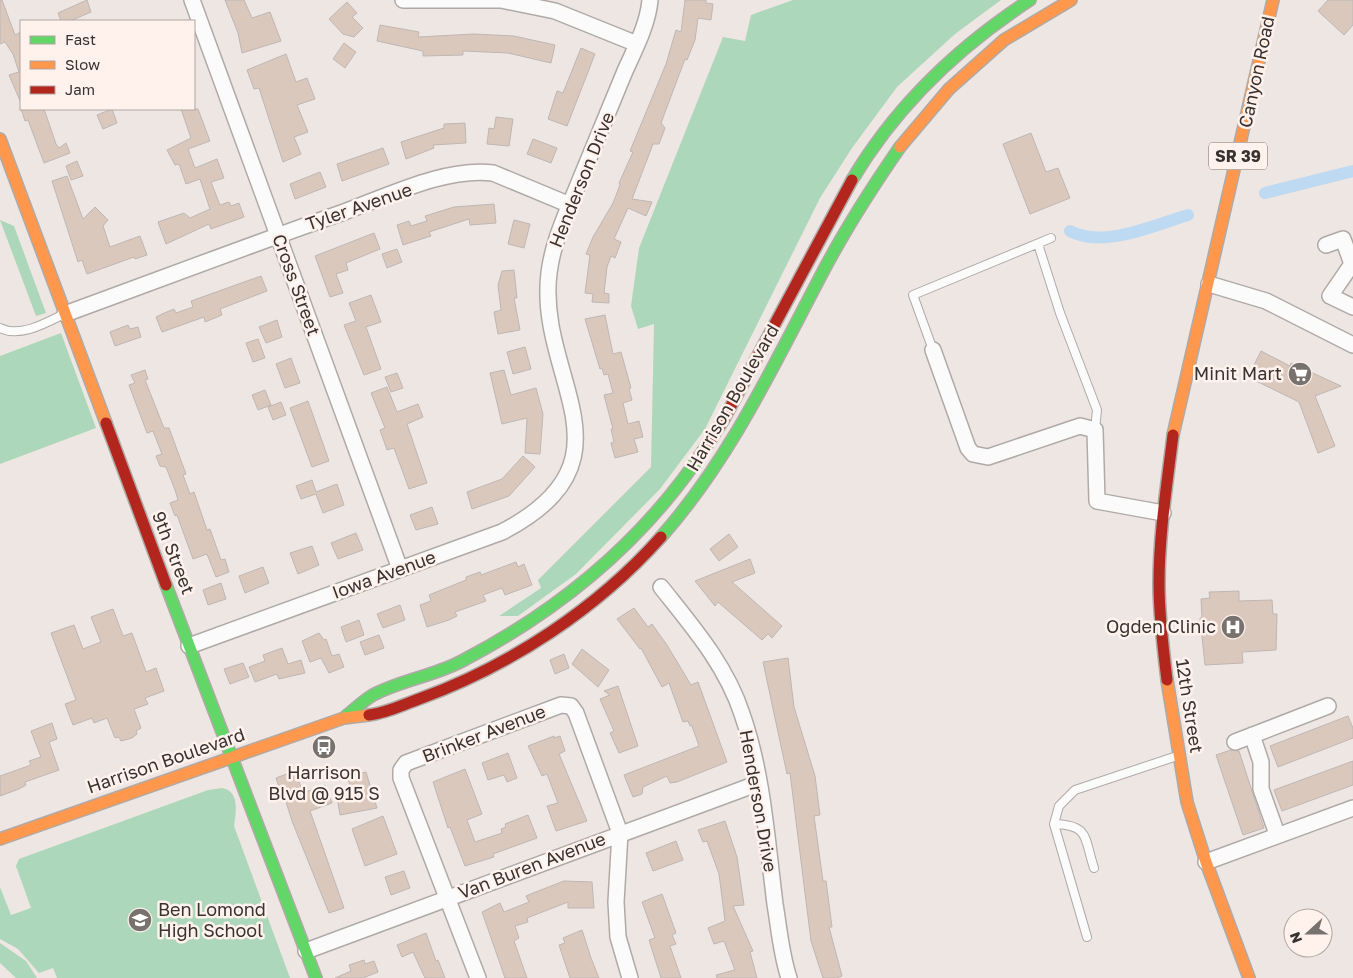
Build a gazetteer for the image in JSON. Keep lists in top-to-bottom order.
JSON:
{
  "streets": {
    "main road": [
      "Canyon Road",
      "SR 39",
      "Harrison Boulevard",
      "9th Street",
      "12th Street"
    ],
    "street": [
      "Henderson Drive",
      "Tyler Avenue",
      "Cross Street",
      "Iowa Avenue",
      "Brinker Avenue",
      "Van Buren Avenue"
    ]
  },
  "crossings": [
    ["Canyon Road", "12th Street"],
    ["Henderson Drive", "Tyler Avenue"],
    ["Henderson Drive", "Iowa Avenue"],
    ["Henderson Drive", "Van Buren Avenue"],
    ["Tyler Avenue", "Cross Street"],
    ["Tyler Avenue", "9th Street"],
    ["Cross Street", "Iowa Avenue"],
    ["Harrison Boulevard", "9th Street"],
    ["9th Street", "Iowa Avenue"],
    ["9th Street", "Van Buren Avenue"],
    ["Brinker Avenue", "Van Buren Avenue"]
  ],
  "places": {
    "supermarket": ["Minit Mart"],
    "hospital": ["Ogden Clinic"],
    "bus stop": ["Harrison Blvd @ 915 S"],
    "school or university": ["Ben Lomond High School"]
  },
  "legend": ["Fast", "Slow", "Jam"],
  "north": "left"
}
